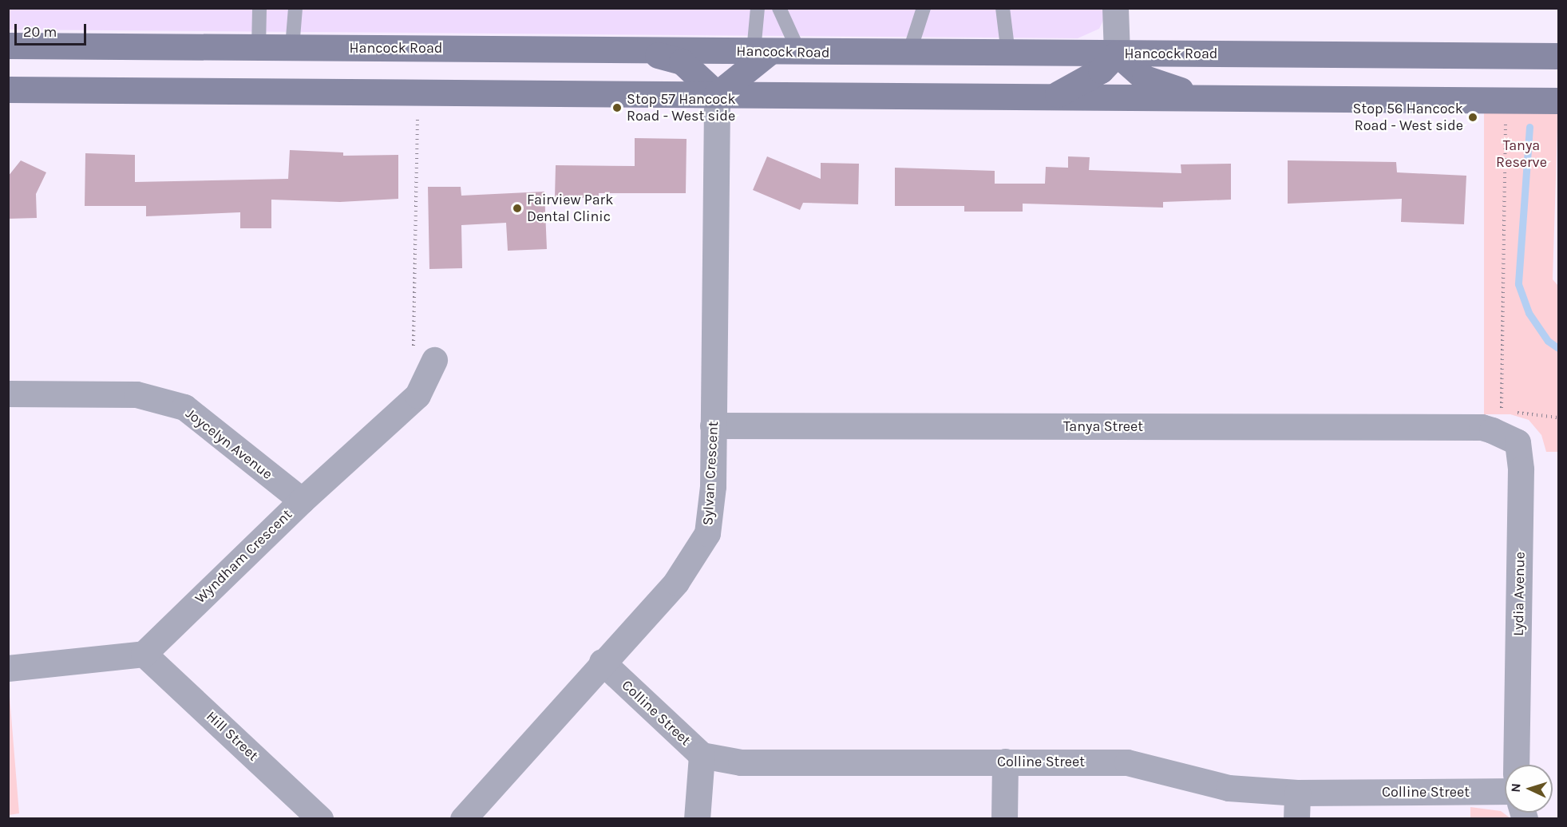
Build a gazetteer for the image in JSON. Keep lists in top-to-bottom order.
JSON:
{
  "streets": {
    "main road": ["Hancock Road"],
    "street": [
      "Tanya Street",
      "Joycelyn Avenue",
      "Sylvan Crescent",
      "Wyndham Crescent",
      "Lydia Avenue",
      "Colline Street",
      "Hill Street"
    ]
  },
  "crossings": [
    ["Tanya Street", "Sylvan Crescent"],
    ["Tanya Street", "Lydia Avenue"],
    ["Joycelyn Avenue", "Wyndham Crescent"],
    ["Sylvan Crescent", "Colline Street"],
    ["Wyndham Crescent", "Hill Street"]
  ],
  "parks": ["Tanya Reserve"],
  "places": ["Stop 57 Hancock Road - West side", "Stop 56 Hancock Road - West side", "Fairview Park Dental Clinic"],
  "scale_bar": "20 m",
  "north": "left"
}
